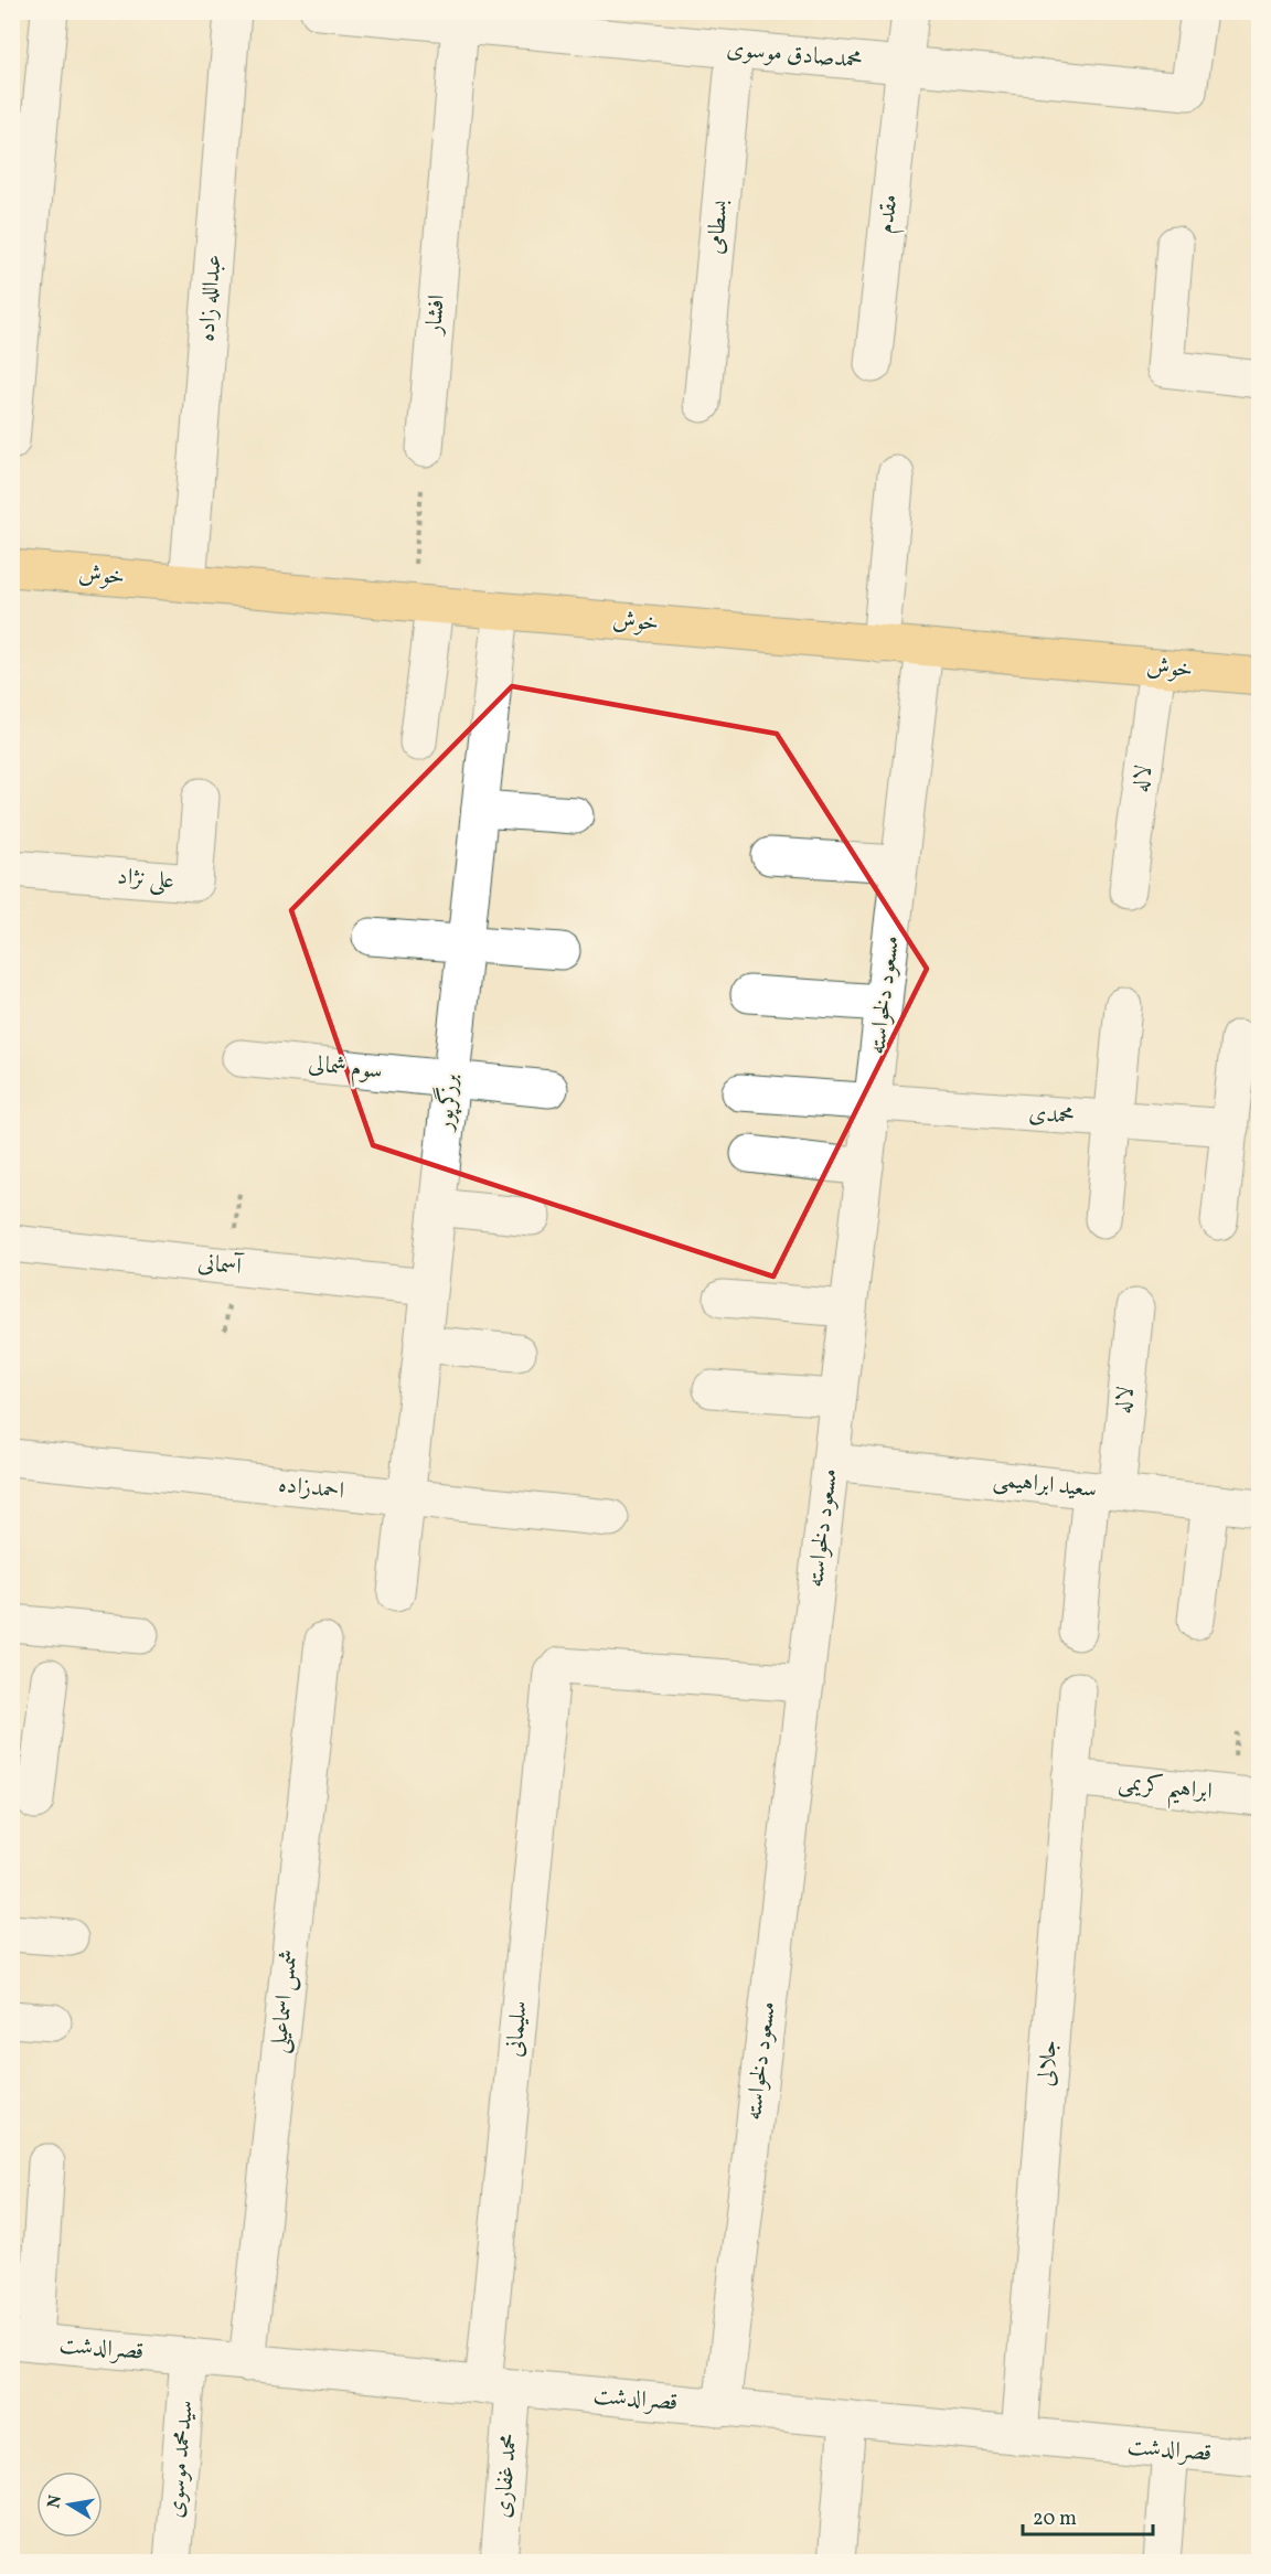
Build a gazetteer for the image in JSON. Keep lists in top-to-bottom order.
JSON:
{
  "streets": {
    "main road": ["خوش"],
    "street": [
      "محمدصادق موسوی",
      "مقدم",
      "بسطامی",
      "عبدالله زاده",
      "افشار",
      "لاله",
      "علی نژاد",
      "مسعود دلخواسته",
      "سوم شمالی",
      "برزگرپور",
      "محمدی",
      "آسمانی",
      "سعید ابراهیمی",
      "احمدزاده",
      "ابراهیم کریمی",
      "شمس اسماعیلی",
      "سلیمانی",
      "جلالی",
      "قصرالدشت",
      "سیدمحمد موسوی",
      "محمد غفاری"
    ]
  },
  "crossings": [
    ["محمدصادق موسوی", "مقدم"],
    ["محمدصادق موسوی", "بسطامی"],
    ["محمدصادق موسوی", "افشار"],
    ["عبدالله زاده", "خوش"],
    ["خوش", "لاله"],
    ["خوش", "مسعود دلخواسته"],
    ["خوش", "برزگرپور"],
    ["لاله", "سعید ابراهیمی"],
    ["مسعود دلخواسته", "محمدی"],
    ["مسعود دلخواسته", "سعید ابراهیمی"],
    ["مسعود دلخواسته", "سلیمانی"],
    ["مسعود دلخواسته", "قصرالدشت"],
    ["سوم شمالی", "برزگرپور"],
    ["برزگرپور", "آسمانی"],
    ["برزگرپور", "احمدزاده"],
    ["ابراهیم کریمی", "جلالی"],
    ["شمس اسماعیلی", "قصرالدشت"],
    ["سلیمانی", "قصرالدشت"],
    ["سلیمانی", "محمد غفاری"],
    ["جلالی", "قصرالدشت"],
    ["قصرالدشت", "سیدمحمد موسوی"],
    ["قصرالدشت", "محمد غفاری"]
  ],
  "scale_bar": "20 m",
  "north": "left"
}
